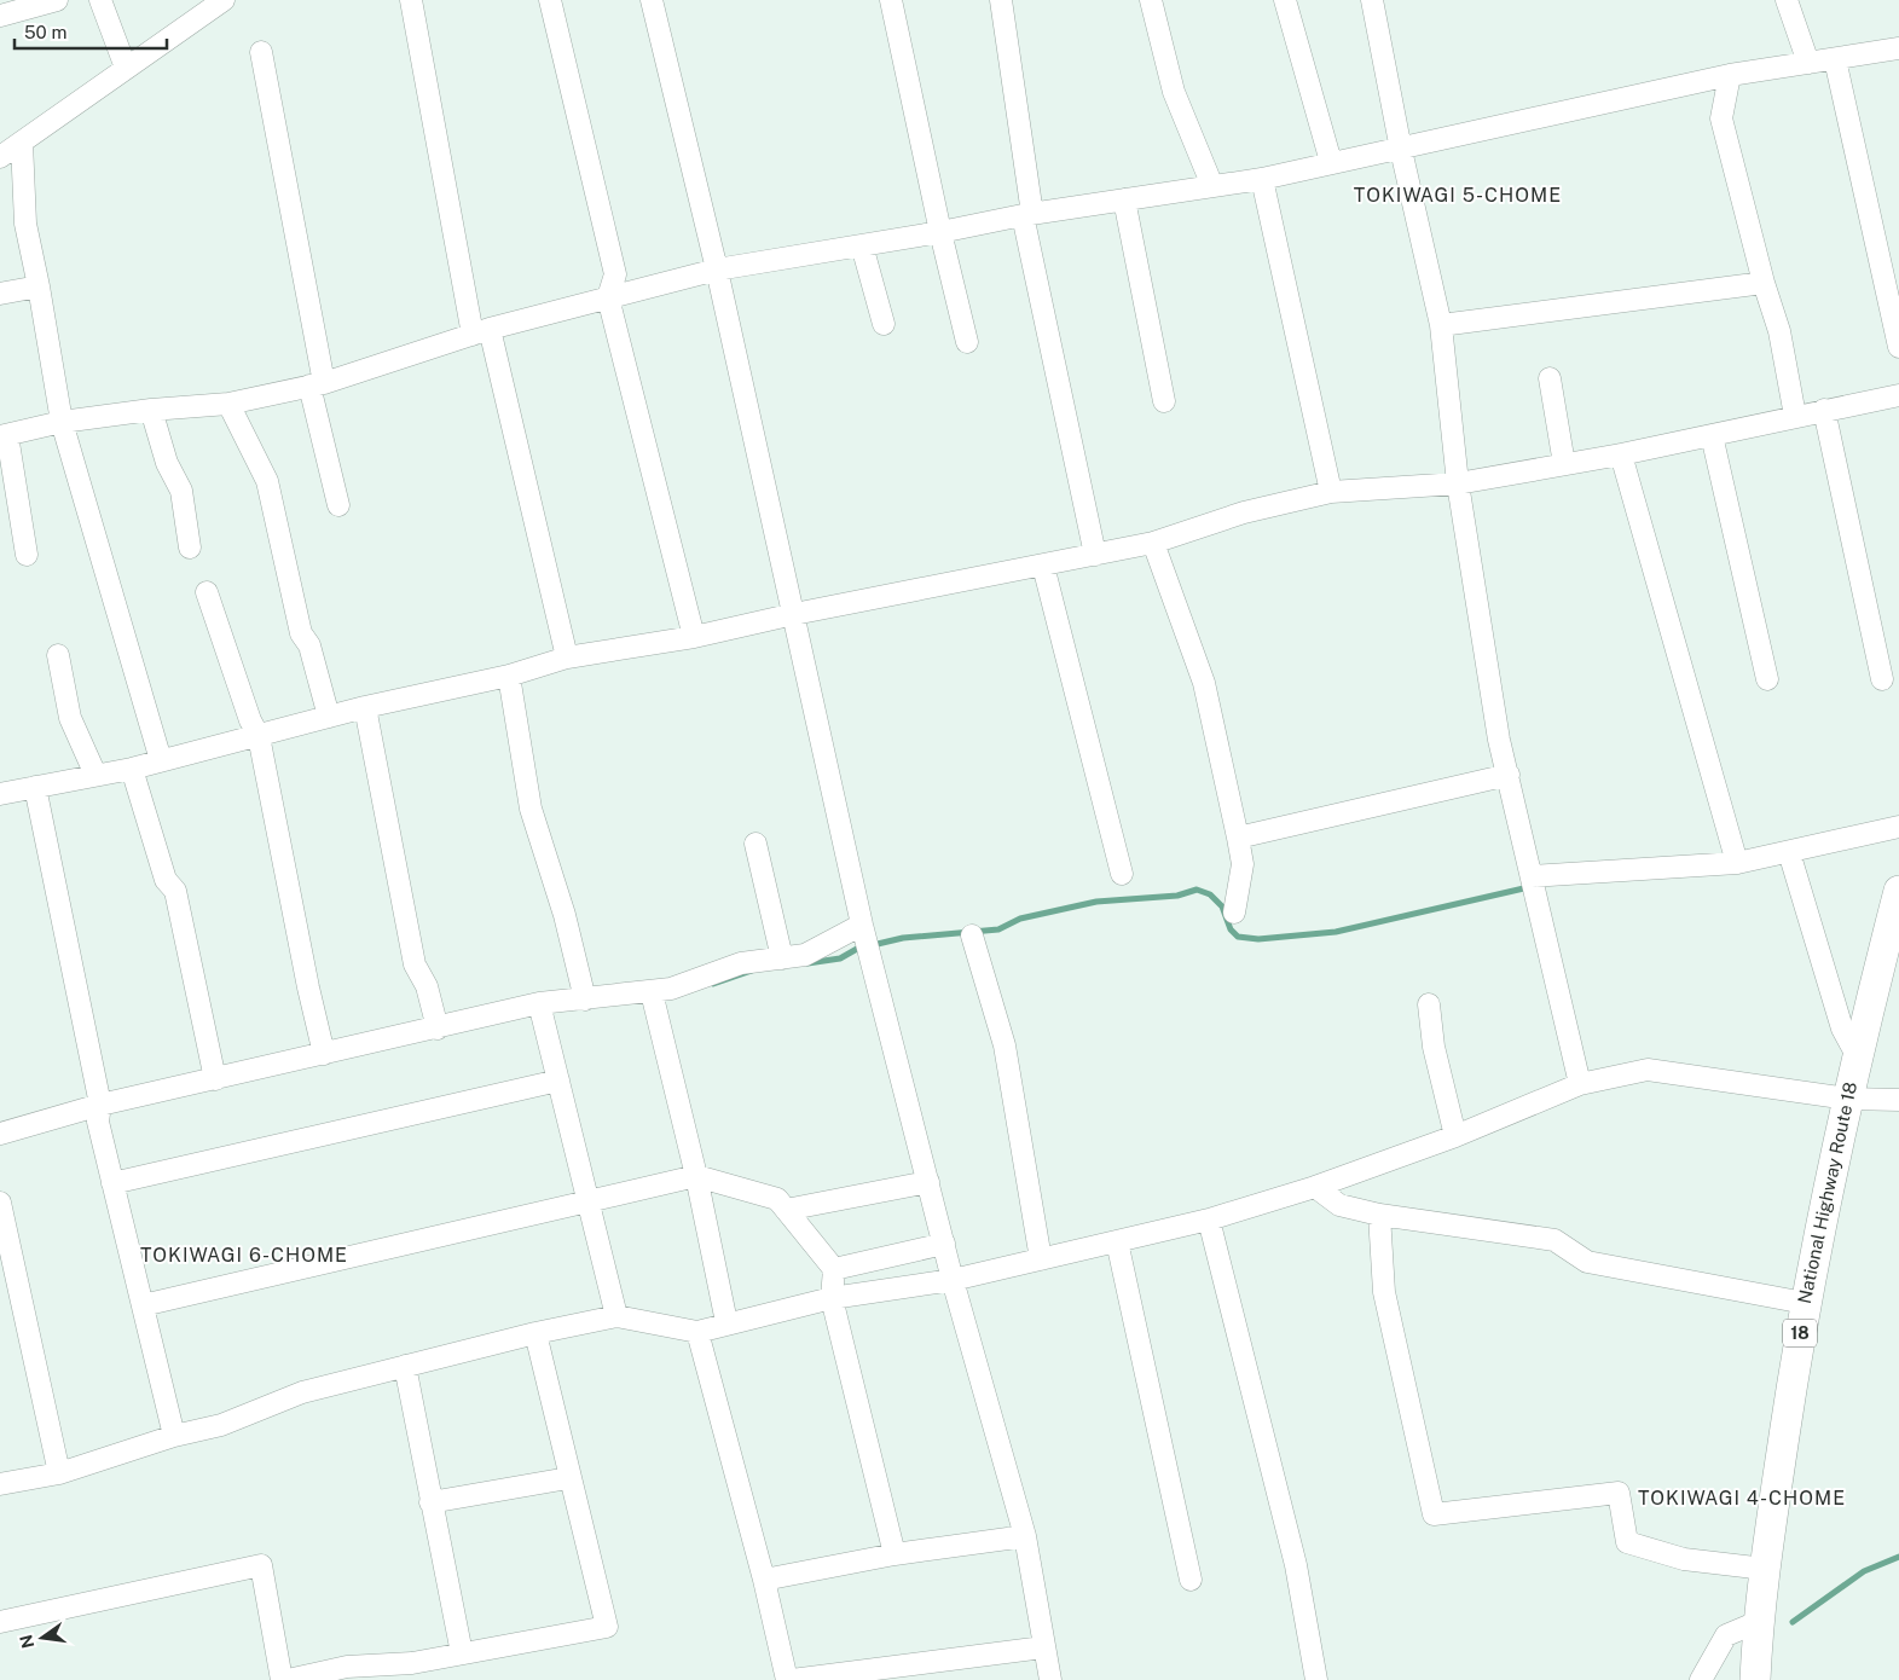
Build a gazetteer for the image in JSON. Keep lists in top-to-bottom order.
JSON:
{
  "streets": {
    "highway": ["National Highway Route 18", "18"]
  },
  "districts": ["TOKIWAGI 5-CHOME", "TOKIWAGI 6-CHOME", "TOKIWAGI 4-CHOME"],
  "scale_bar": "50 m",
  "north": "left"
}
